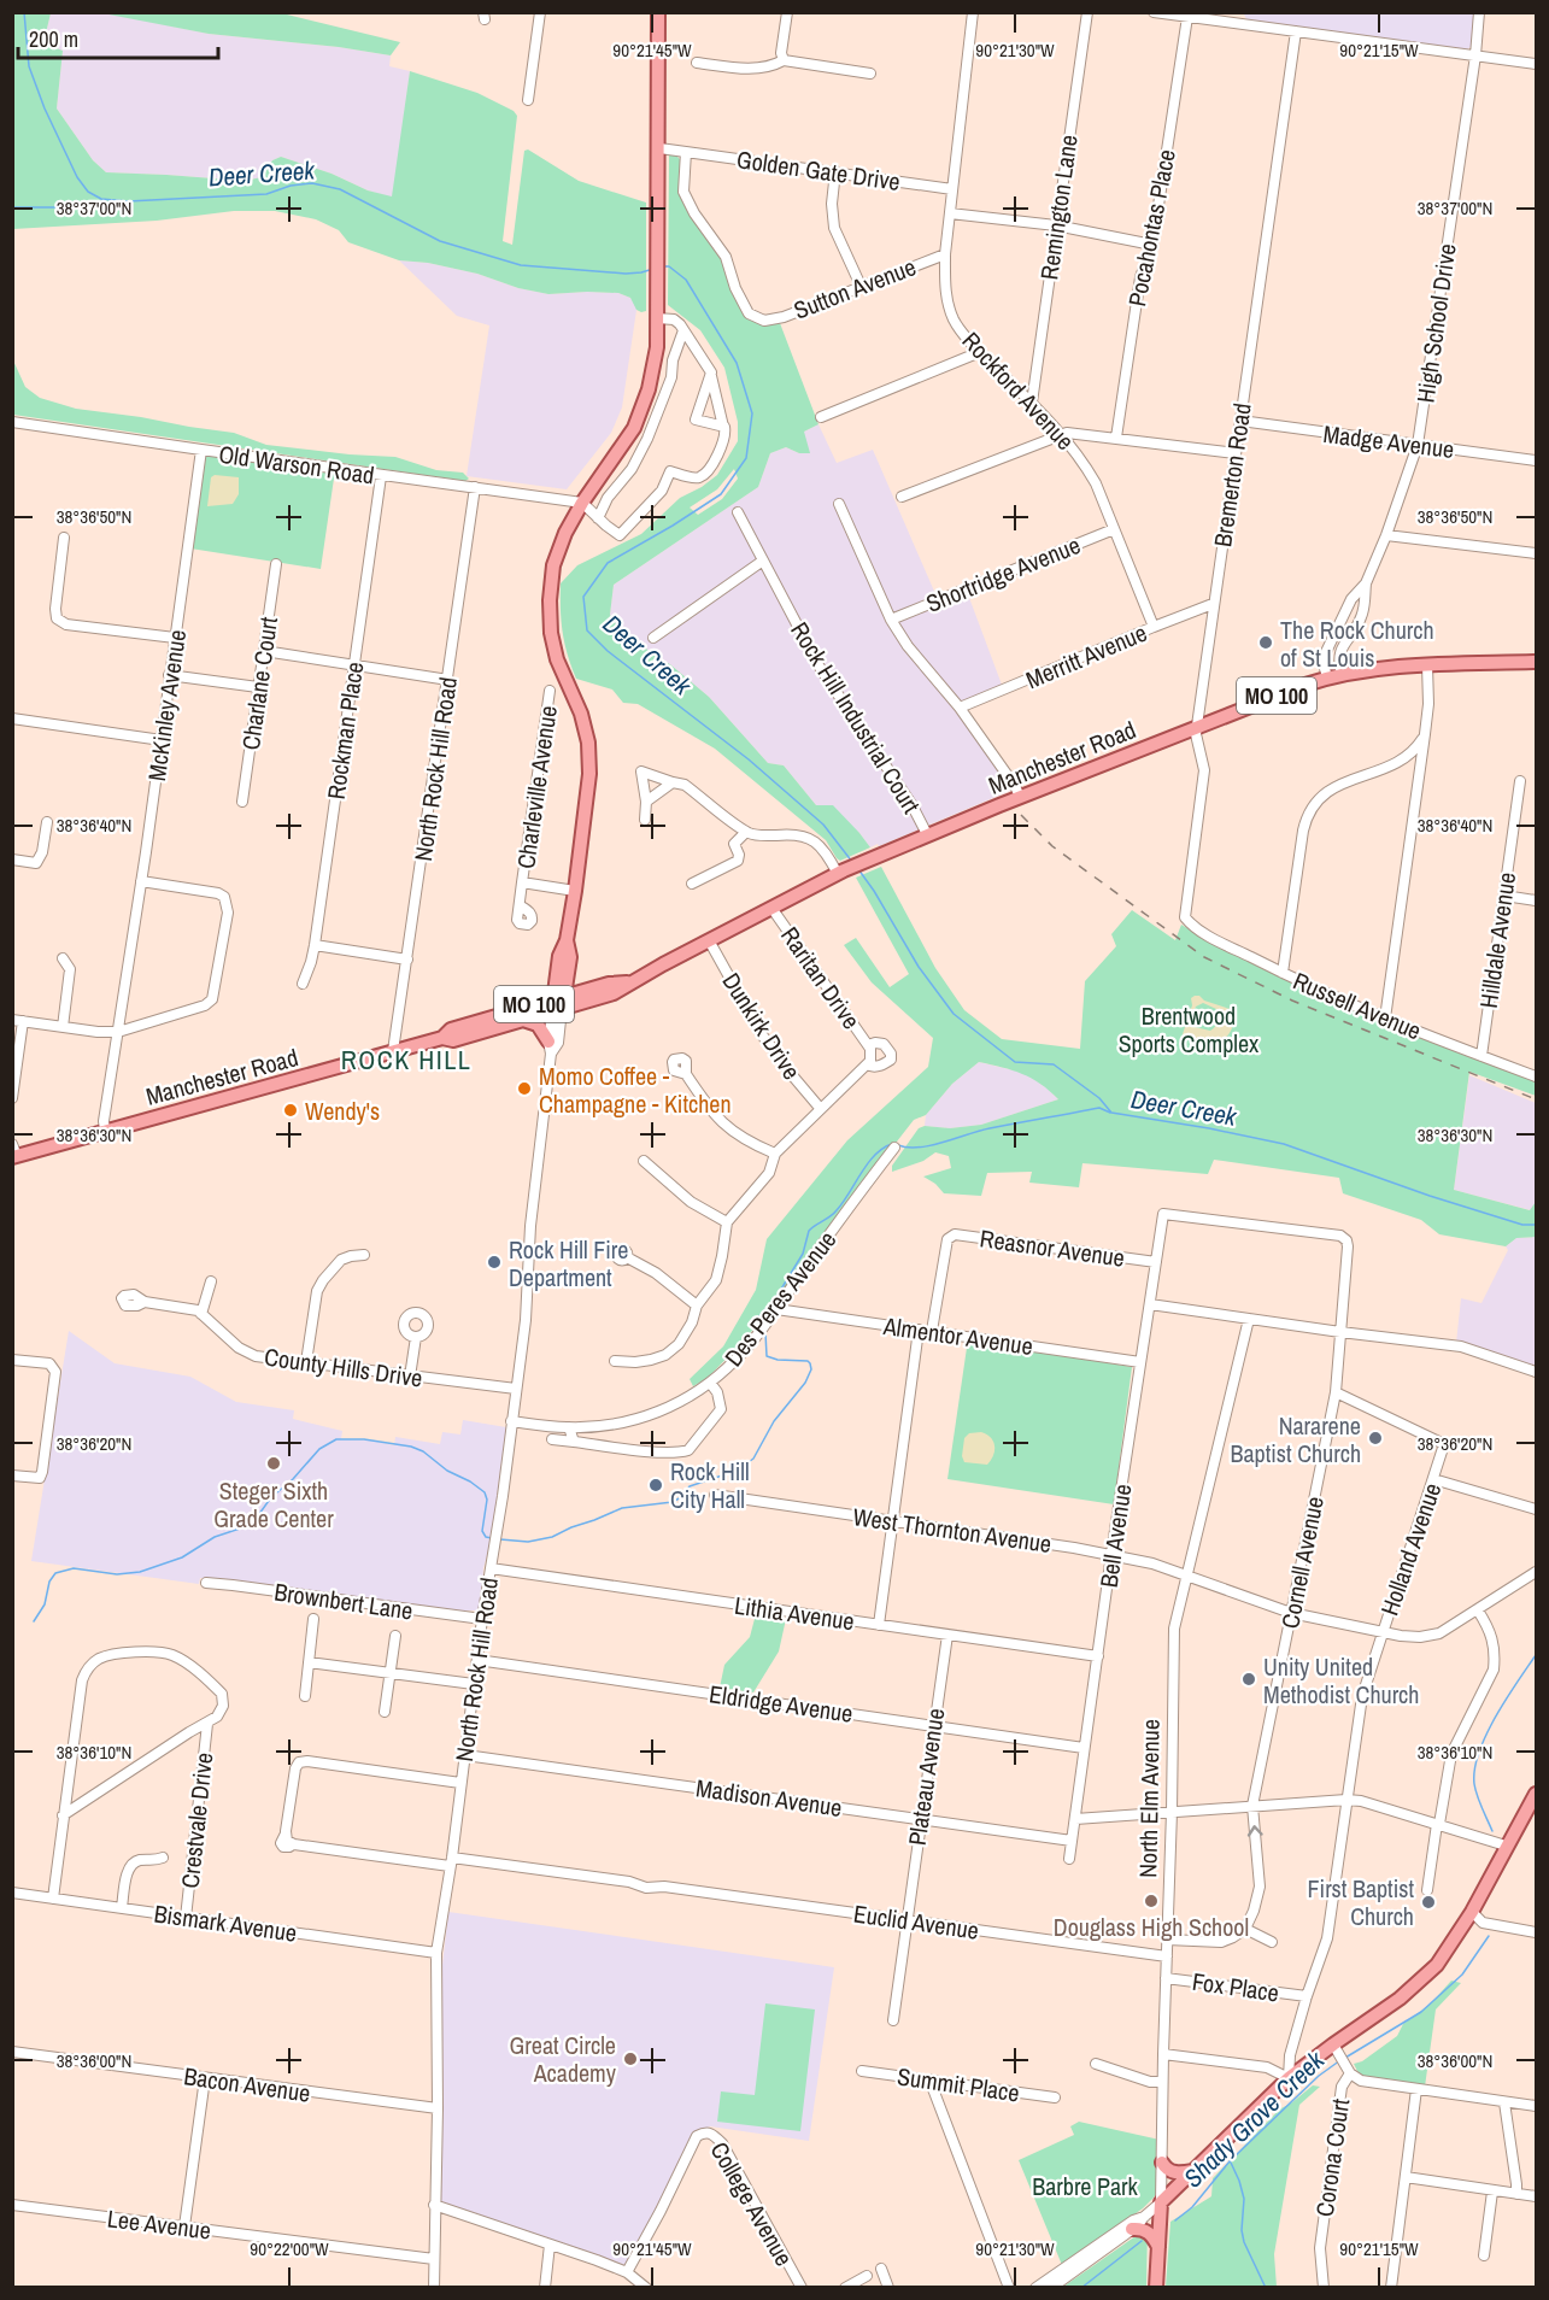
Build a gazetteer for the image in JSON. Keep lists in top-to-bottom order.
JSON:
{
  "streets": {
    "main road": ["MO 100", "Manchester Road", "North Elm Avenue"],
    "street": [
      "Golden Gate Drive",
      "Remington Lane",
      "Pocahontas Place",
      "Sutton Avenue",
      "High School Drive",
      "Rockford Avenue",
      "Madge Avenue",
      "Old Warson Road",
      "Bremerton Road",
      "Shortridge Avenue",
      "Merritt Avenue",
      "Charlane Court",
      "McKinley Avenue",
      "Rock Hill Industrial Court",
      "Rockman Place",
      "North Rock Hill Road",
      "Charleville Avenue",
      "Hilldale Avenue",
      "Raritan Drive",
      "Russell Avenue",
      "Dunkirk Drive",
      "Reasnor Avenue",
      "Des Peres Avenue",
      "Almentor Avenue",
      "County Hills Drive",
      "West Thornton Avenue",
      "Bell Avenue",
      "Holland Avenue",
      "Cornell Avenue",
      "Brownbert Lane",
      "Lithia Avenue",
      "Eldridge Avenue",
      "Plateau Avenue",
      "Madison Avenue",
      "Crestvale Drive",
      "Euclid Avenue",
      "Bismark Avenue",
      "Fox Place",
      "Bacon Avenue",
      "Summit Place",
      "Corona Court",
      "College Avenue",
      "Lee Avenue"
    ]
  },
  "crossings": [
    ["Golden Gate Drive", "Sutton Avenue"],
    ["Golden Gate Drive", "Rockford Avenue"],
    ["Remington Lane", "Rockford Avenue"],
    ["Sutton Avenue", "Rockford Avenue"],
    ["High School Drive", "Madge Avenue"],
    ["High School Drive", "Manchester Road"],
    ["Rockford Avenue", "Shortridge Avenue"],
    ["Rockford Avenue", "Merritt Avenue"],
    ["Madge Avenue", "Bremerton Road"],
    ["Old Warson Road", "McKinley Avenue"],
    ["Old Warson Road", "Rockman Place"],
    ["Old Warson Road", "North Rock Hill Road"],
    ["Bremerton Road", "Merritt Avenue"],
    ["Bremerton Road", "Manchester Road"],
    ["Bremerton Road", "Russell Avenue"],
    ["McKinley Avenue", "Manchester Road"],
    ["Rock Hill Industrial Court", "Manchester Road"],
    ["Manchester Road", "North Rock Hill Road"],
    ["Manchester Road", "Raritan Drive"],
    ["Manchester Road", "Dunkirk Drive"],
    ["North Rock Hill Road", "Des Peres Avenue"],
    ["North Rock Hill Road", "County Hills Drive"],
    ["North Rock Hill Road", "Brownbert Lane"],
    ["North Rock Hill Road", "Lithia Avenue"],
    ["North Rock Hill Road", "Eldridge Avenue"],
    ["North Rock Hill Road", "Madison Avenue"],
    ["North Rock Hill Road", "Euclid Avenue"],
    ["North Rock Hill Road", "Bismark Avenue"],
    ["North Rock Hill Road", "Bacon Avenue"],
    ["North Rock Hill Road", "Lee Avenue"],
    ["Hilldale Avenue", "Russell Avenue"],
    ["Reasnor Avenue", "Almentor Avenue"],
    ["Reasnor Avenue", "Bell Avenue"],
    ["Des Peres Avenue", "Almentor Avenue"],
    ["Almentor Avenue", "Bell Avenue"],
    ["West Thornton Avenue", "Bell Avenue"],
    ["West Thornton Avenue", "Holland Avenue"],
    ["West Thornton Avenue", "Cornell Avenue"],
    ["West Thornton Avenue", "North Elm Avenue"],
    ["Bell Avenue", "Cornell Avenue"],
    ["Bell Avenue", "Lithia Avenue"],
    ["Bell Avenue", "Eldridge Avenue"],
    ["Bell Avenue", "Madison Avenue"],
    ["Holland Avenue", "Cornell Avenue"],
    ["Holland Avenue", "Fox Place"],
    ["Lithia Avenue", "Plateau Avenue"],
    ["Eldridge Avenue", "Plateau Avenue"],
    ["Plateau Avenue", "Madison Avenue"],
    ["Plateau Avenue", "Euclid Avenue"],
    ["North Elm Avenue", "Euclid Avenue"],
    ["North Elm Avenue", "Fox Place"],
    ["Crestvale Drive", "Bismark Avenue"]
  ],
  "districts": ["ROCK HILL"],
  "water": ["Deer Creek", "Shady Grove Creek"],
  "parks": ["Brentwood Sports Complex", "Barbre Park"],
  "places": [
    "The Rock Church of St Louis",
    "Momo Coffee - Champagne - Kitchen",
    "Wendy's",
    "Rock Hill Fire Department",
    "Nararene Baptist Church",
    "Steger Sixth Grade Center",
    "Rock Hill City Hall",
    "Unity United Methodist Church",
    "Douglass High School",
    "First Baptist Church",
    "Great Circle Academy"
  ],
  "scale_bar": "200 m",
  "coordinates": [
    "90°21'45\"W",
    "90°21'30\"W",
    "90°21'15\"W",
    "38°37'00\"N",
    "38°36'50\"N",
    "38°36'40\"N",
    "38°36'30\"N",
    "38°36'20\"N",
    "38°36'10\"N",
    "38°36'00\"N",
    "90°22'00\"W"
  ]
}
